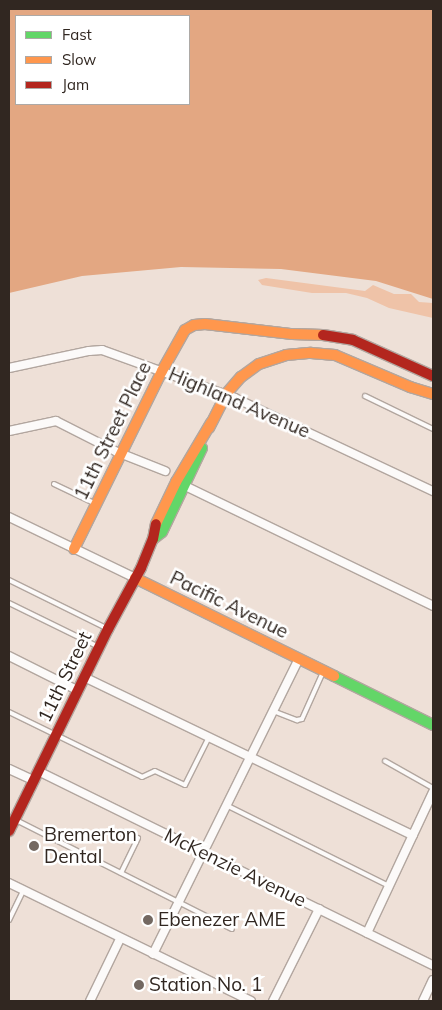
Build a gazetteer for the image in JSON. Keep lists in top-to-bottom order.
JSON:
{
  "streets": {
    "street": [
      "Highland Avenue",
      "11th Street Place",
      "Pacific Avenue",
      "11th Street",
      "McKenzie Avenue"
    ]
  },
  "crossings": [
    ["Highland Avenue", "11th Street Place"],
    ["Highland Avenue", "11th Street"],
    ["11th Street Place", "Pacific Avenue"],
    ["Pacific Avenue", "11th Street"],
    ["11th Street", "McKenzie Avenue"]
  ],
  "places": ["Bremerton Dental", "Ebenezer AME", "Station No. 1"],
  "legend": ["Fast", "Slow", "Jam"]
}
